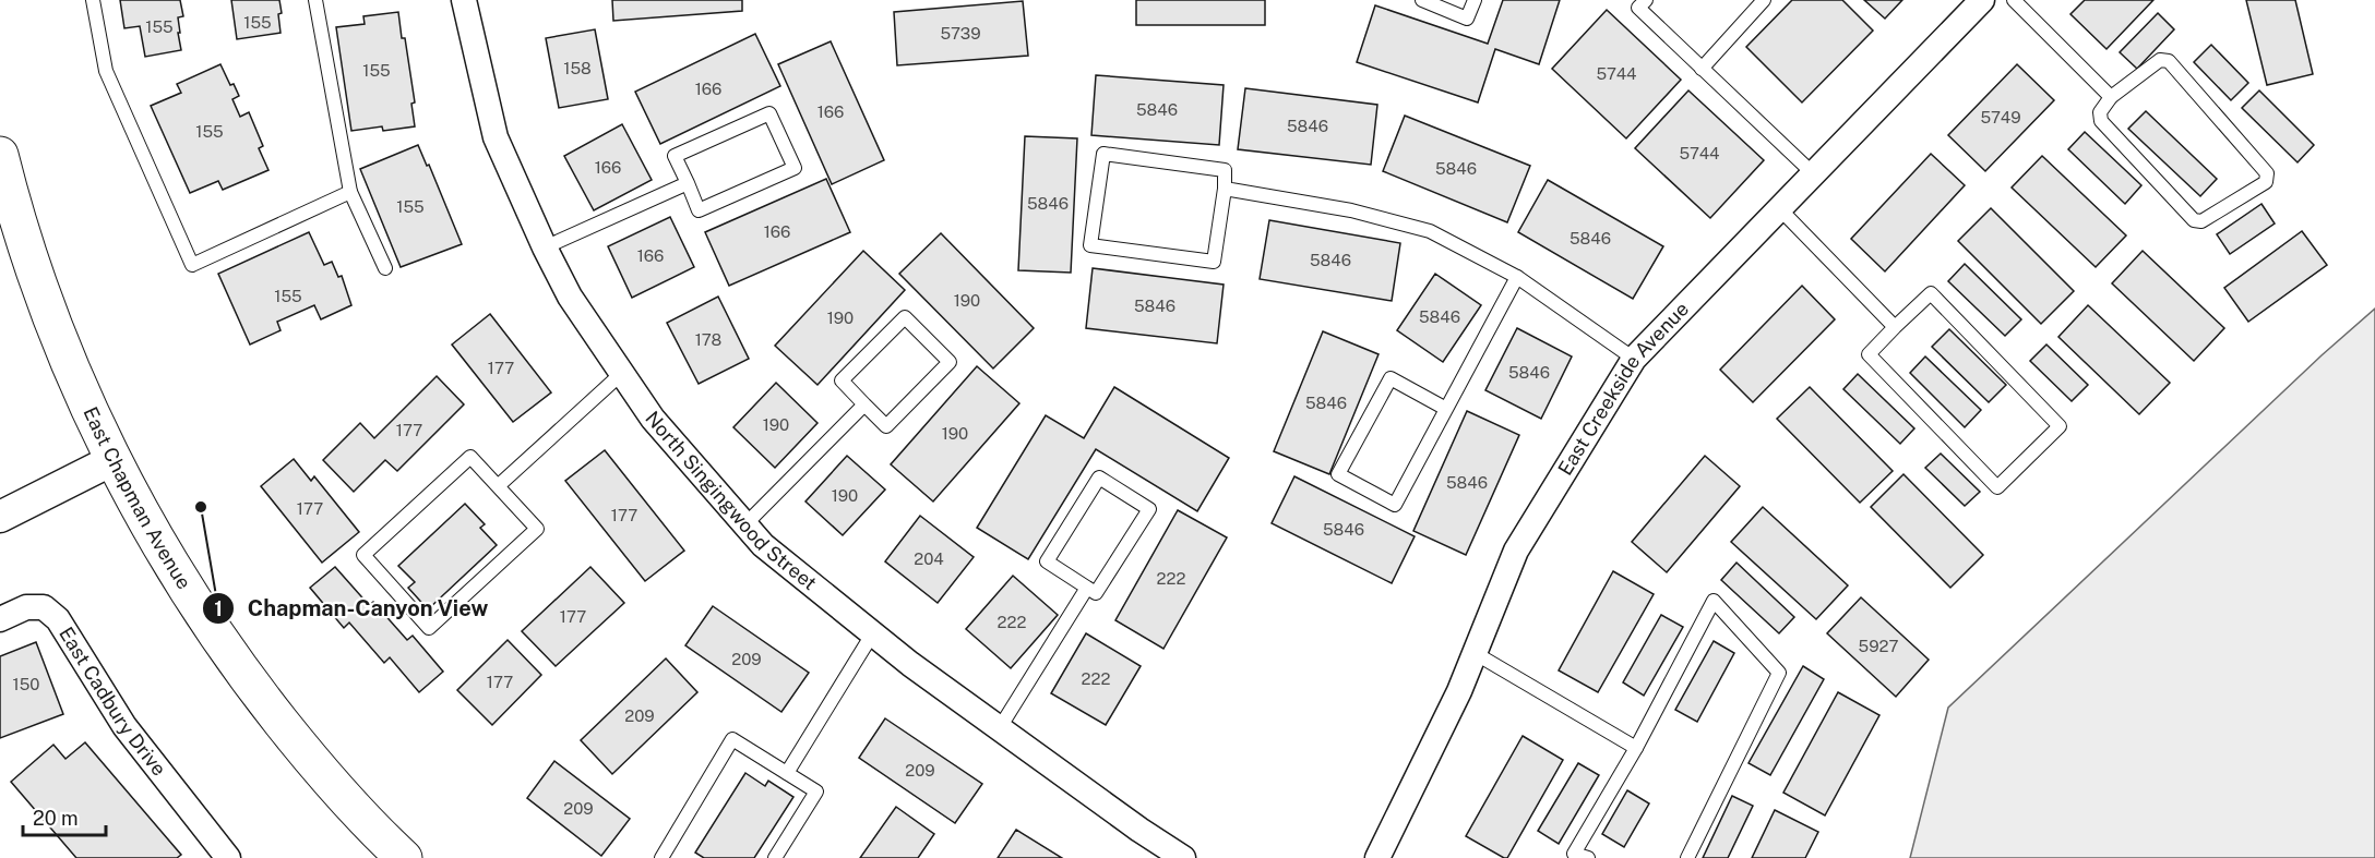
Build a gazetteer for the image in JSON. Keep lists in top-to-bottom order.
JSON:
{
  "streets": {
    "main road": ["East Chapman Avenue"],
    "street": ["East Creekside Avenue", "North Singingwood Street", "East Cadbury Drive"]
  },
  "places": ["Chapman-Canyon View"],
  "house_numbers": [
    "155",
    "155",
    "5739",
    "158",
    "155",
    "5744",
    "166",
    "5846",
    "166",
    "5749",
    "5846",
    "155",
    "5744",
    "166",
    "5846",
    "5846",
    "155",
    "166",
    "5846",
    "166",
    "5846",
    "155",
    "190",
    "5846",
    "5846",
    "190",
    "178",
    "177",
    "5846",
    "5846",
    "190",
    "177",
    "190",
    "5846",
    "190",
    "177",
    "177",
    "5846",
    "204",
    "222",
    "177",
    "222",
    "5927",
    "209",
    "222",
    "177",
    "150",
    "209",
    "209",
    "209"
  ],
  "scale_bar": "20 m"
}
